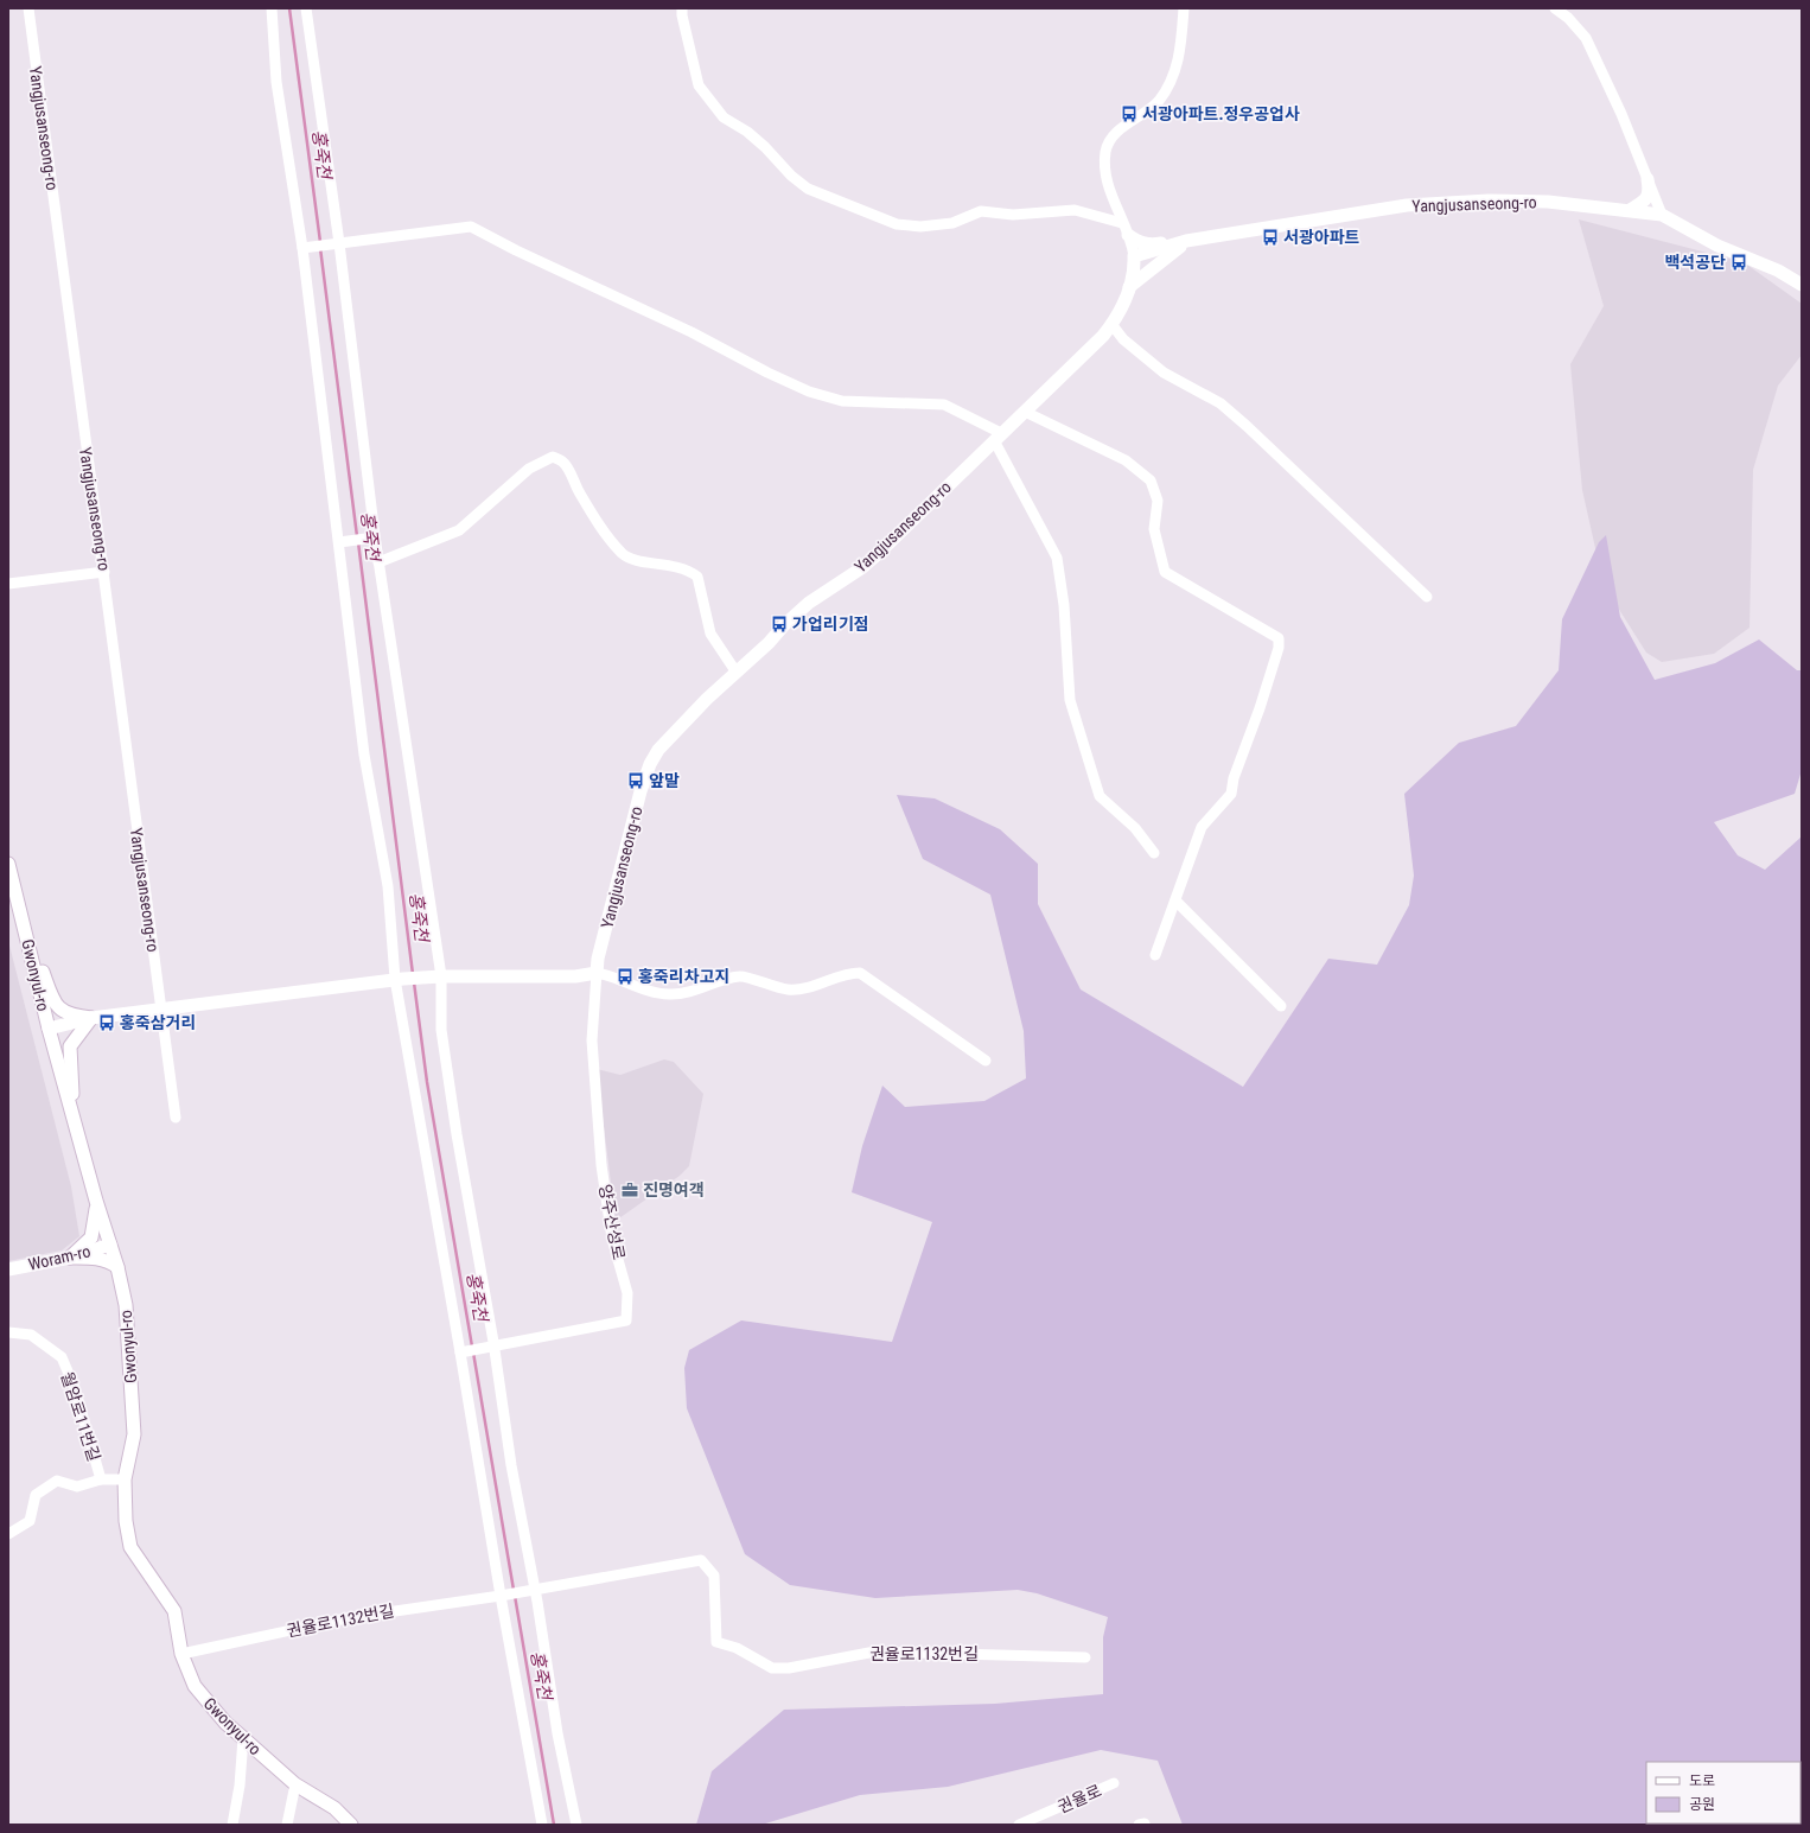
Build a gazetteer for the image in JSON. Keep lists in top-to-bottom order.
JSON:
{
  "streets": {
    "street": [
      "Yangjusanseong-ro",
      "Gwonyul-ro",
      "Woram-ro",
      "월암로11번길",
      "권율로1132번길",
      "권율로"
    ]
  },
  "crossings": [
    ["Gwonyul-ro", "Woram-ro"],
    ["Gwonyul-ro", "월암로11번길"],
    ["Gwonyul-ro", "권율로1132번길"]
  ],
  "water": ["홍죽천"],
  "places": {
    "bus stop": [
      "서광아파트.정우공업사",
      "서광아파트",
      "백석공단",
      "가업리기점",
      "앞말",
      "홍죽리차고지",
      "홍죽삼거리"
    ],
    "office": ["진명여객"]
  },
  "legend": ["도로", "공원"]
}
